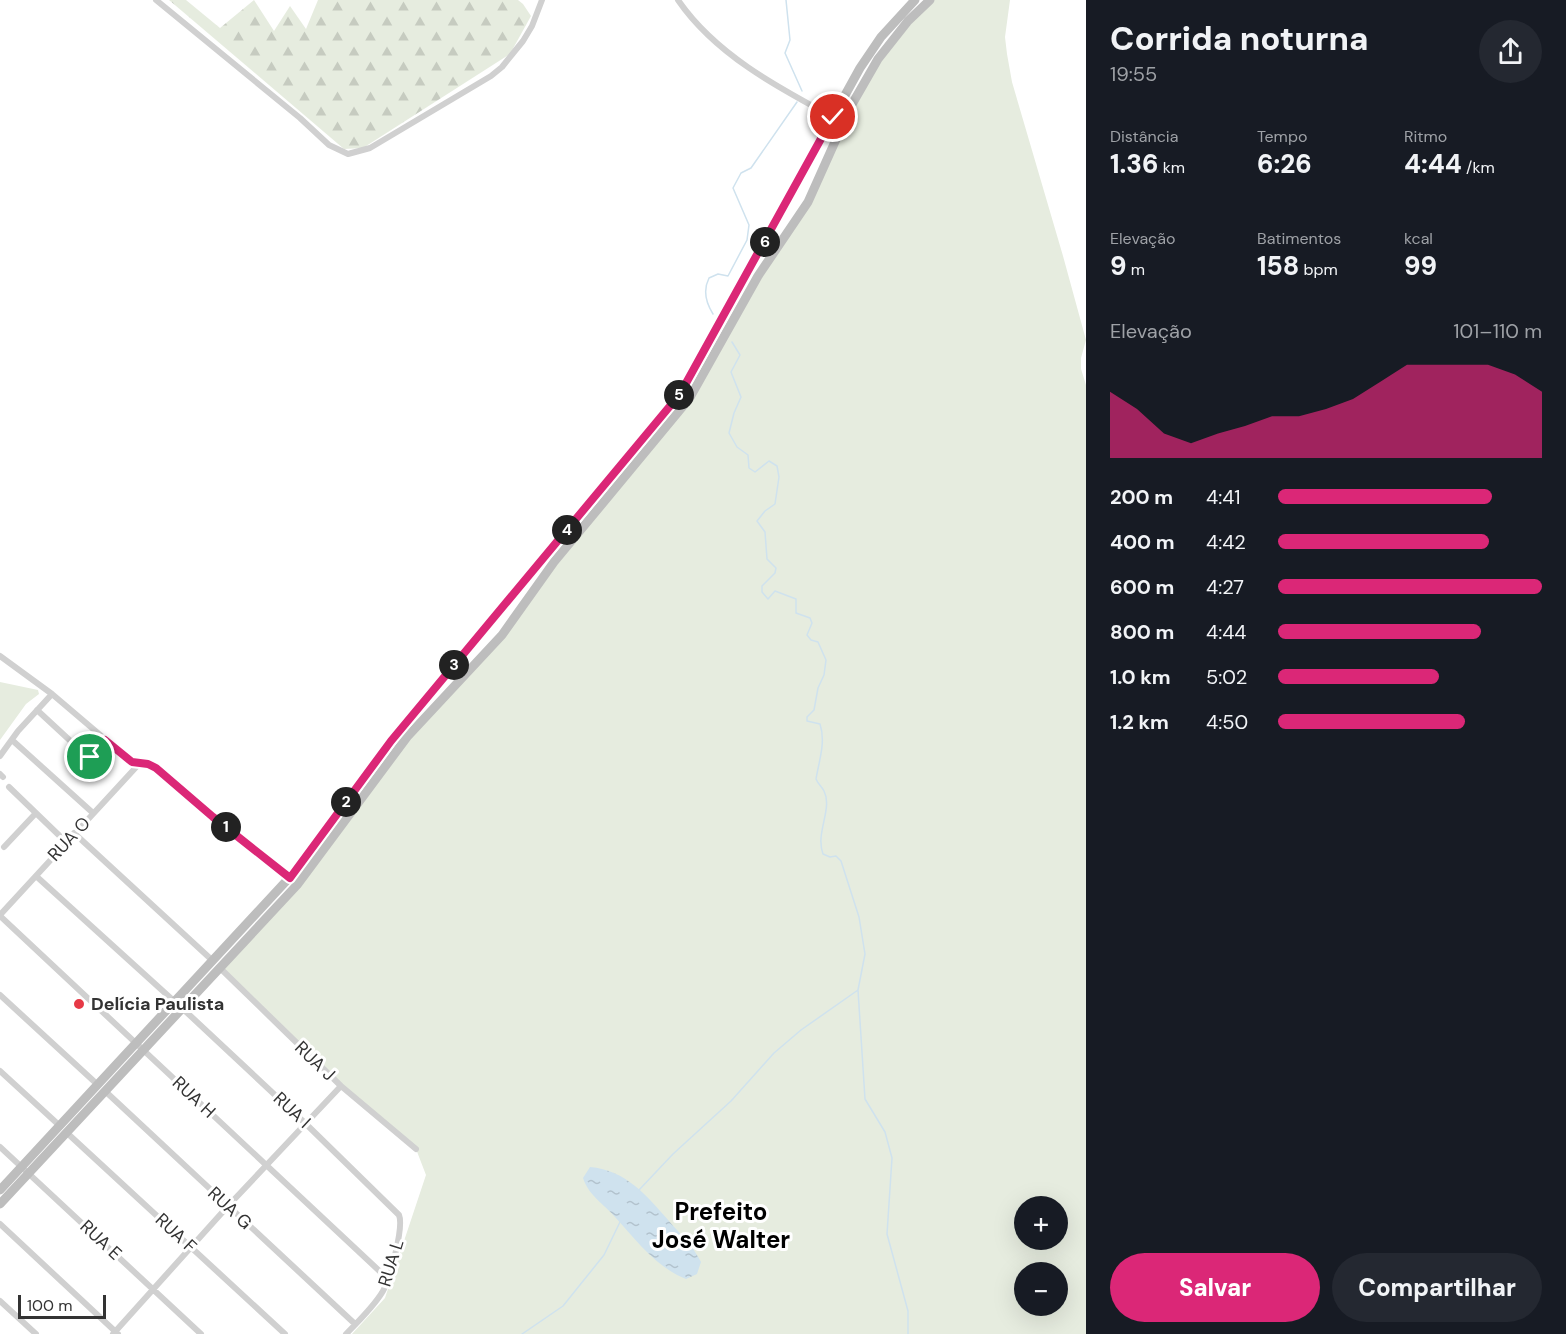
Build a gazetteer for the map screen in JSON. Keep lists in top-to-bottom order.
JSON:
{
  "streets": {
    "street": [
      "RUA O",
      "RUA J",
      "RUA H",
      "RUA I",
      "RUA G",
      "RUA F",
      "RUA E",
      "RUA L"
    ]
  },
  "crossings": [
    ["RUA O", "RUA J"],
    ["RUA O", "RUA H"],
    ["RUA O", "RUA I"],
    ["RUA H", "RUA L"],
    ["RUA I", "RUA L"],
    ["RUA G", "RUA L"]
  ],
  "districts": ["Prefeito José Walter"],
  "places": ["Delícia Paulista"],
  "scale_bar": "100 m",
  "page": {
    "heading": ["Corrida noturna", "19:55"],
    "stats": [
      ["Distância", "1.36 km"],
      ["Tempo", "6:26"],
      ["Ritmo", "4:44 /km"],
      ["Elevação", "9 m"],
      ["Batimentos", "158 bpm"],
      ["kcal", "99"]
    ],
    "pins": [
      "6",
      "5",
      "4",
      "3",
      "2",
      "1"
    ],
    "chart": ["Elevação", "101–110 m"],
    "list": [
      {
        "name": "200 m",
        "note": "4:41"
      },
      {
        "name": "400 m",
        "note": "4:42"
      },
      {
        "name": "600 m",
        "note": "4:27"
      },
      {
        "name": "800 m",
        "note": "4:44"
      },
      {
        "name": "1.0 km",
        "note": "5:02"
      },
      {
        "name": "1.2 km",
        "note": "4:50"
      }
    ],
    "map_buttons": ["+", "−"],
    "buttons": ["Salvar", "Compartilhar"],
    "scale": "100 m"
  }
}
